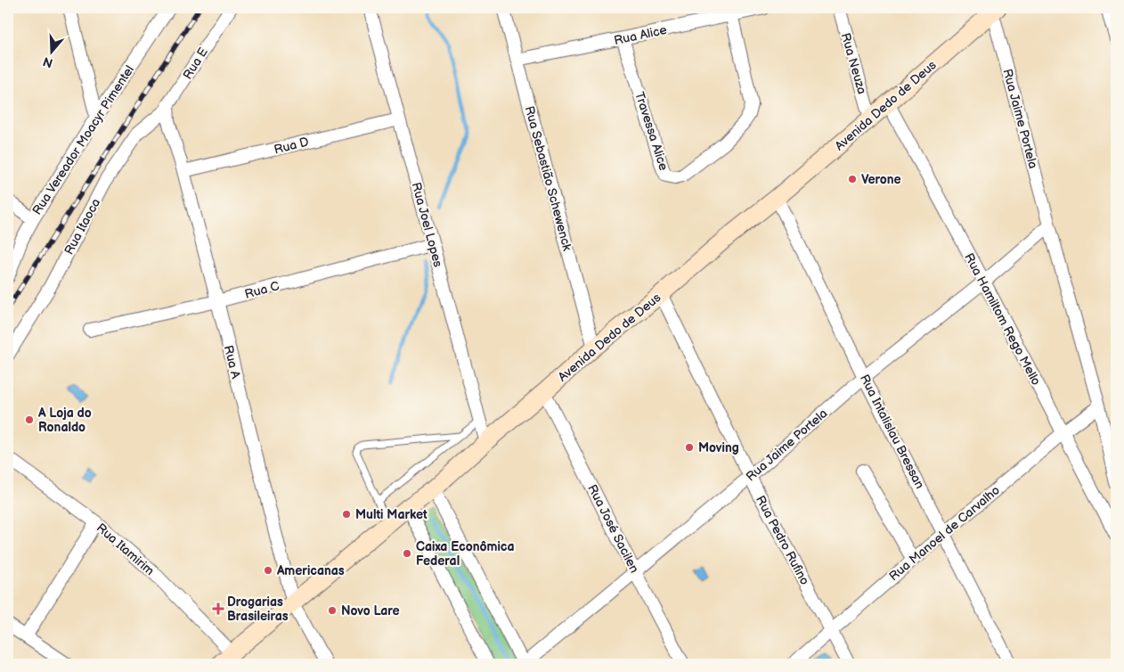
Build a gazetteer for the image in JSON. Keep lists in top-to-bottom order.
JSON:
{
  "streets": {
    "main road": ["Avenida Dedo de Deus"],
    "street": [
      "Rua Alice",
      "Rua E",
      "Rua Neuza",
      "Rua Jaime Portela",
      "Travessa Alice",
      "Rua Vereador Moacyr Pimentel",
      "Rua D",
      "Rua Sebastião Schewenck",
      "Rua Joel Lopes",
      "Rua Itaoca",
      "Rua C",
      "Rua Hamiltom Rego Mello",
      "Rua A",
      "Rua Intalislau Bressan",
      "Rua José Sacilen",
      "Rua Manoel de Carvalho",
      "Rua Pedro Rufino",
      "Rua Itamirim"
    ]
  },
  "crossings": [
    ["Rua Alice", "Travessa Alice"],
    ["Rua Alice", "Rua Sebastião Schewenck"],
    ["Rua E", "Rua Itaoca"],
    ["Rua E", "Rua A"],
    ["Rua Neuza", "Avenida Dedo de Deus"],
    ["Avenida Dedo de Deus", "Rua Jaime Portela"],
    ["Avenida Dedo de Deus", "Rua Sebastião Schewenck"],
    ["Avenida Dedo de Deus", "Rua Joel Lopes"],
    ["Avenida Dedo de Deus", "Rua Hamiltom Rego Mello"],
    ["Avenida Dedo de Deus", "Rua A"],
    ["Avenida Dedo de Deus", "Rua Intalislau Bressan"],
    ["Avenida Dedo de Deus", "Rua José Sacilen"],
    ["Avenida Dedo de Deus", "Rua Pedro Rufino"],
    ["Avenida Dedo de Deus", "Rua Itamirim"],
    ["Rua Jaime Portela", "Rua Hamiltom Rego Mello"],
    ["Rua Jaime Portela", "Rua Intalislau Bressan"],
    ["Rua Jaime Portela", "Rua José Sacilen"],
    ["Rua Jaime Portela", "Rua Manoel de Carvalho"],
    ["Rua Jaime Portela", "Rua Pedro Rufino"],
    ["Rua D", "Rua Joel Lopes"],
    ["Rua D", "Rua A"],
    ["Rua Joel Lopes", "Rua C"],
    ["Rua Itaoca", "Rua A"],
    ["Rua C", "Rua A"],
    ["Rua Hamiltom Rego Mello", "Rua Manoel de Carvalho"],
    ["Rua Intalislau Bressan", "Rua Manoel de Carvalho"],
    ["Rua Manoel de Carvalho", "Rua Pedro Rufino"]
  ],
  "places": {
    "other": [
      "Verone",
      "A Loja do Ronaldo",
      "Moving",
      "Multi Market",
      "Caixa Econômica Federal",
      "Americanas",
      "Novo Lare"
    ],
    "health": ["Drogarias Brasileiras"]
  },
  "north": "bottom"
}
